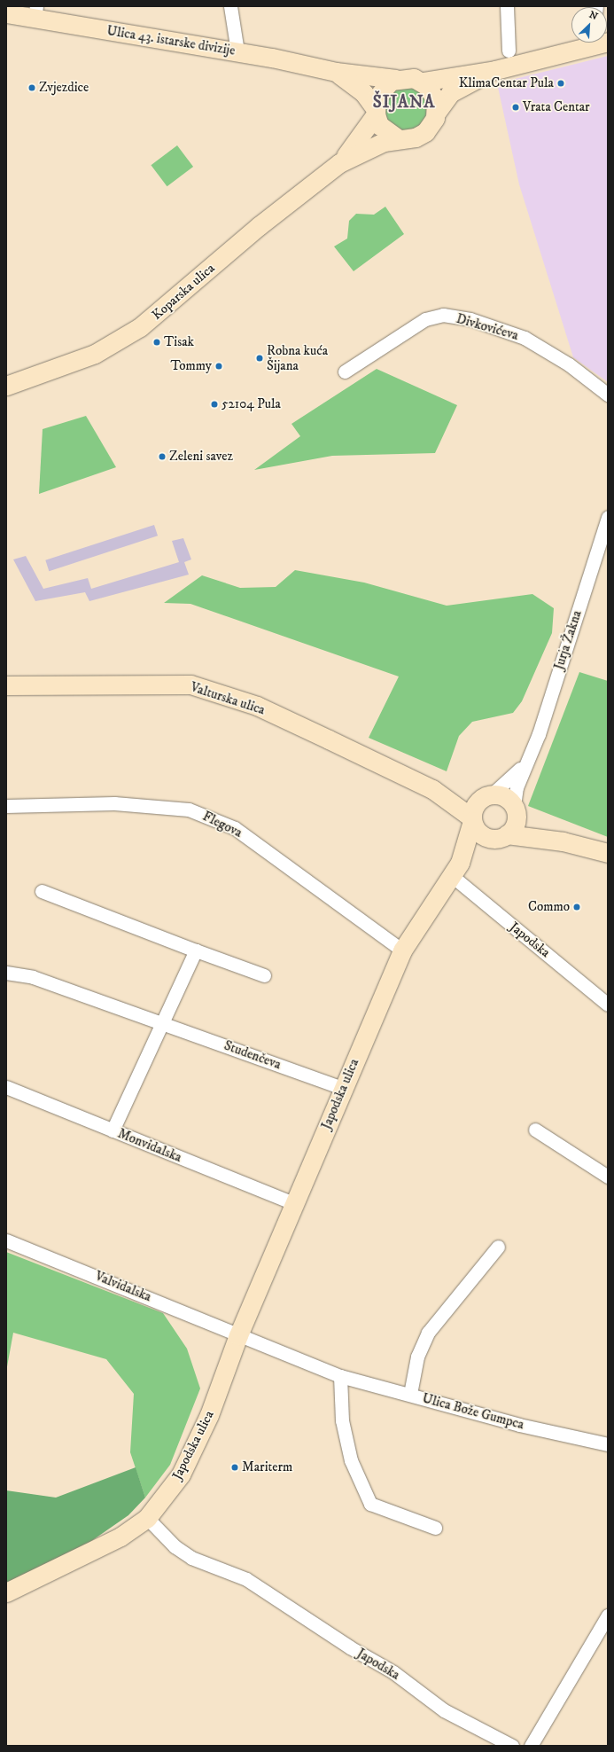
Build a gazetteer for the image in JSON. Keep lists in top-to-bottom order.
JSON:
{
  "streets": {
    "street": [
      "Ulica 43. istarske divizije",
      "Koparska ulica",
      "Divkovićeva",
      "Jurja Žakna",
      "Valturska ulica",
      "Flegova",
      "Japodska",
      "Studenčeva",
      "Japodska ulica",
      "Monvidalska",
      "Valvidalska",
      "Ulica Bože Gumpca"
    ]
  },
  "crossings": [
    ["Ulica 43. istarske divizije", "Koparska ulica"],
    ["Jurja Žakna", "Valturska ulica"],
    ["Jurja Žakna", "Japodska ulica"],
    ["Valturska ulica", "Japodska ulica"],
    ["Flegova", "Japodska ulica"],
    ["Japodska", "Japodska ulica"],
    ["Studenčeva", "Japodska ulica"],
    ["Japodska ulica", "Monvidalska"],
    ["Japodska ulica", "Valvidalska"]
  ],
  "districts": ["ŠIJANA"],
  "places": [
    "KlimaCentar Pula",
    "Zvjezdice",
    "Vrata Centar",
    "Tisak",
    "Robna kuća Šijana",
    "Tommy",
    "52104 Pula",
    "Zeleni savez",
    "Commo",
    "Mariterm"
  ],
  "north": "top right"
}
